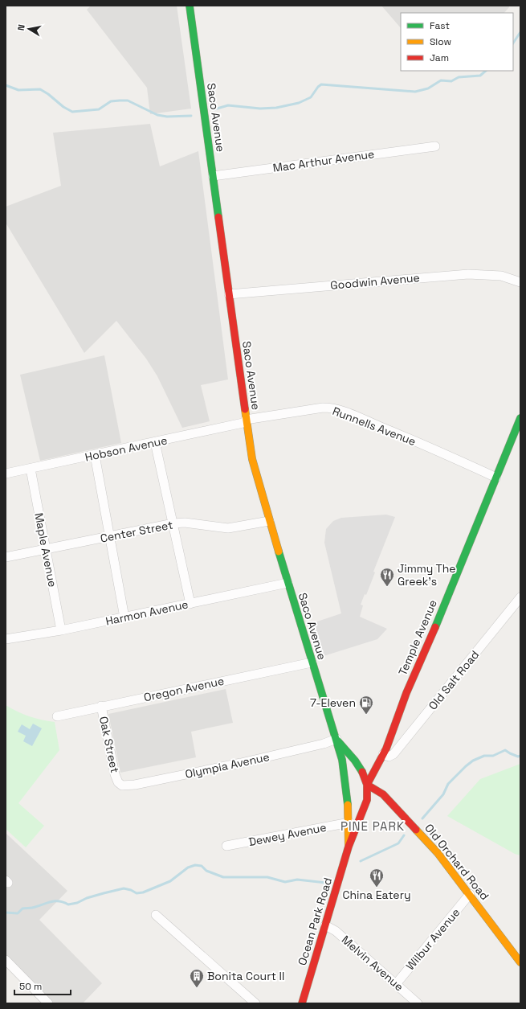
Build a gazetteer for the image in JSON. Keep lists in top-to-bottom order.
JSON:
{
  "streets": {
    "main road": [
      "Saco Avenue",
      "Temple Avenue",
      "Old Orchard Road",
      "Ocean Park Road"
    ],
    "street": [
      "Mac Arthur Avenue",
      "Goodwin Avenue",
      "Runnells Avenue",
      "Hobson Avenue",
      "Center Street",
      "Maple Avenue",
      "Harmon Avenue",
      "Old Salt Road",
      "Oregon Avenue",
      "Oak Street",
      "Olympia Avenue",
      "Dewey Avenue",
      "Wilbur Avenue",
      "Melvin Avenue"
    ]
  },
  "crossings": [
    ["Saco Avenue", "Mac Arthur Avenue"],
    ["Saco Avenue", "Goodwin Avenue"],
    ["Saco Avenue", "Runnells Avenue"],
    ["Saco Avenue", "Hobson Avenue"],
    ["Saco Avenue", "Center Street"],
    ["Saco Avenue", "Harmon Avenue"],
    ["Saco Avenue", "Temple Avenue"],
    ["Saco Avenue", "Oregon Avenue"],
    ["Saco Avenue", "Olympia Avenue"],
    ["Saco Avenue", "Dewey Avenue"],
    ["Saco Avenue", "Old Orchard Road"],
    ["Saco Avenue", "Ocean Park Road"],
    ["Runnells Avenue", "Hobson Avenue"],
    ["Runnells Avenue", "Temple Avenue"],
    ["Hobson Avenue", "Maple Avenue"],
    ["Center Street", "Maple Avenue"],
    ["Maple Avenue", "Harmon Avenue"],
    ["Temple Avenue", "Old Salt Road"],
    ["Temple Avenue", "Old Orchard Road"],
    ["Oregon Avenue", "Oak Street"],
    ["Oak Street", "Olympia Avenue"],
    ["Old Orchard Road", "Wilbur Avenue"],
    ["Ocean Park Road", "Melvin Avenue"],
    ["Wilbur Avenue", "Melvin Avenue"]
  ],
  "districts": ["PINE PARK"],
  "places": {
    "restaurant": ["Jimmy The Greek's", "China Eatery"],
    "fuel station": ["7-Eleven"],
    "building": ["Bonita Court II"]
  },
  "legend": ["Fast", "Slow", "Jam"],
  "scale_bar": "50 m",
  "north": "left"
}
